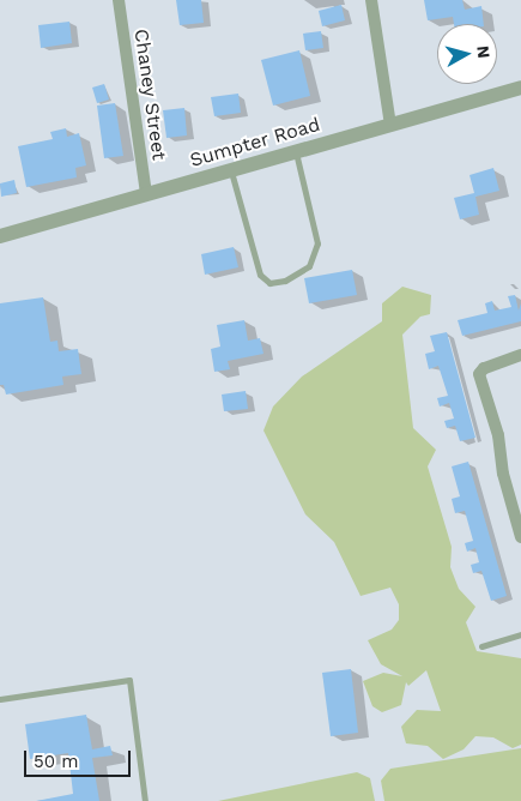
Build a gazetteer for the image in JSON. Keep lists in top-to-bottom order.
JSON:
{
  "streets": {
    "street": ["Chaney Street", "Sumpter Road"]
  },
  "crossings": [
    ["Chaney Street", "Sumpter Road"]
  ],
  "scale_bar": "50 m",
  "north": "right"
}
